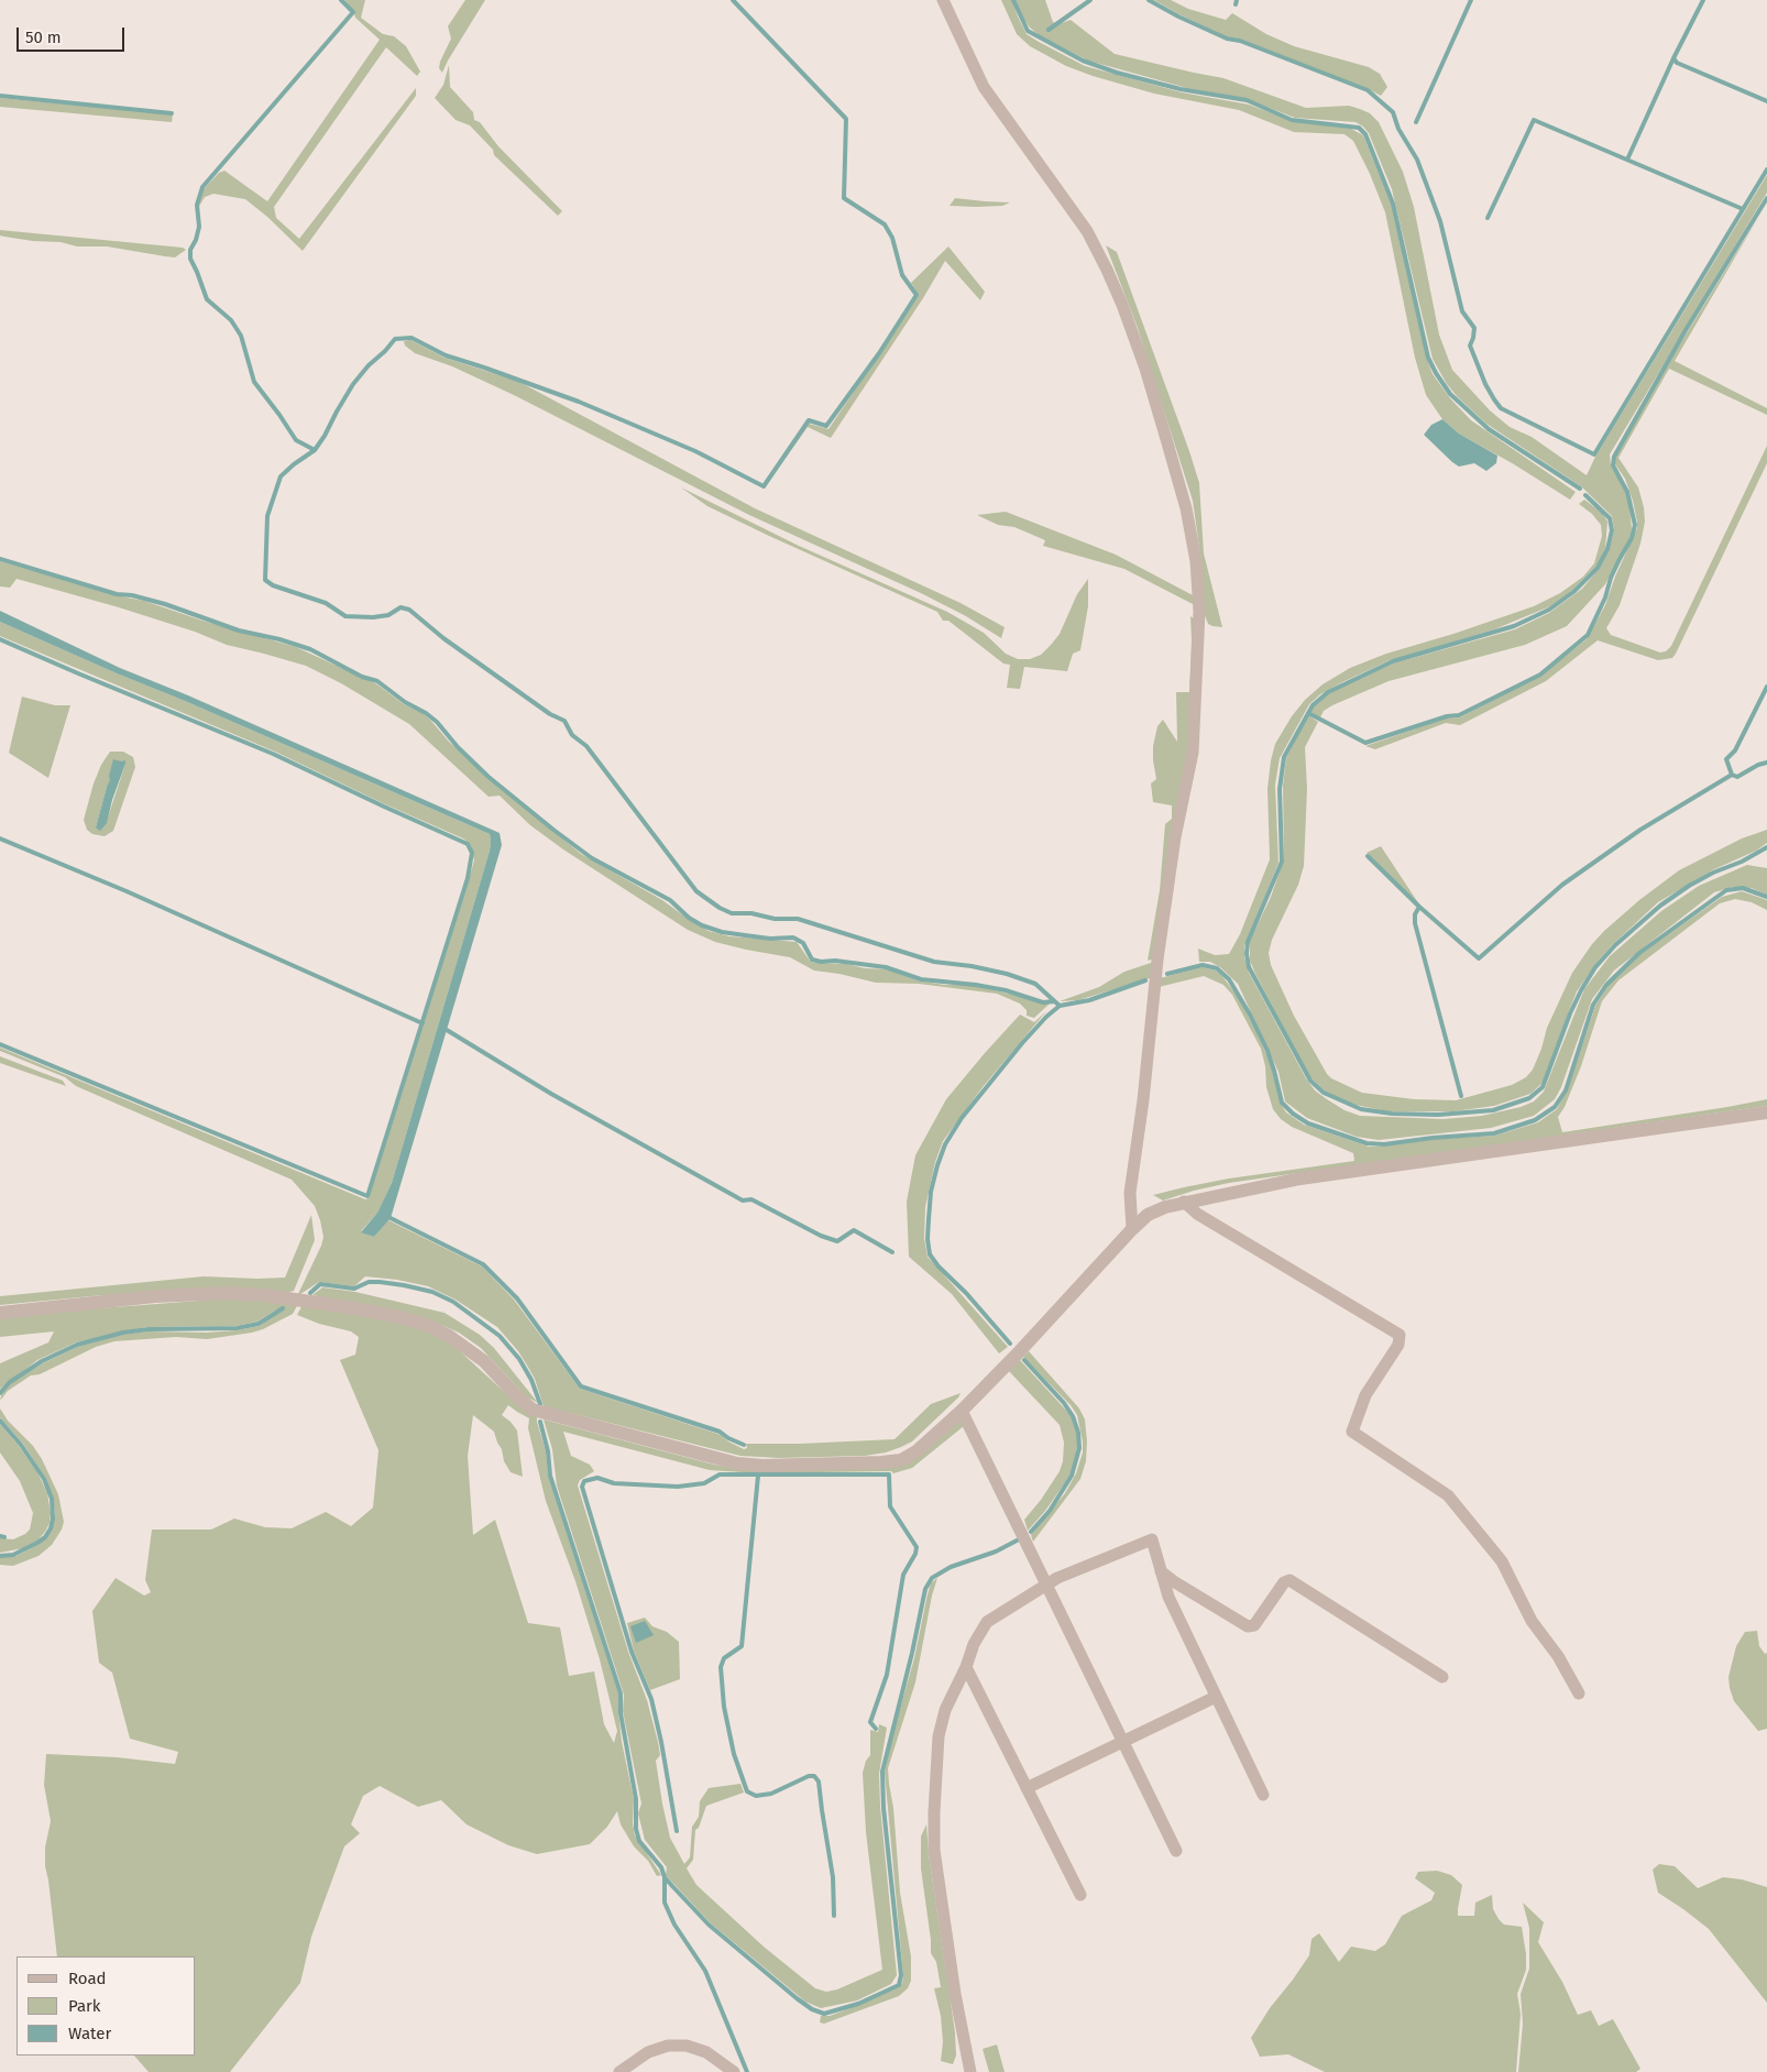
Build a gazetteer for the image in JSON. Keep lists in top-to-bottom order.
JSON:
{
  "legend": ["Road", "Park", "Water"],
  "scale_bar": "50 m"
}
